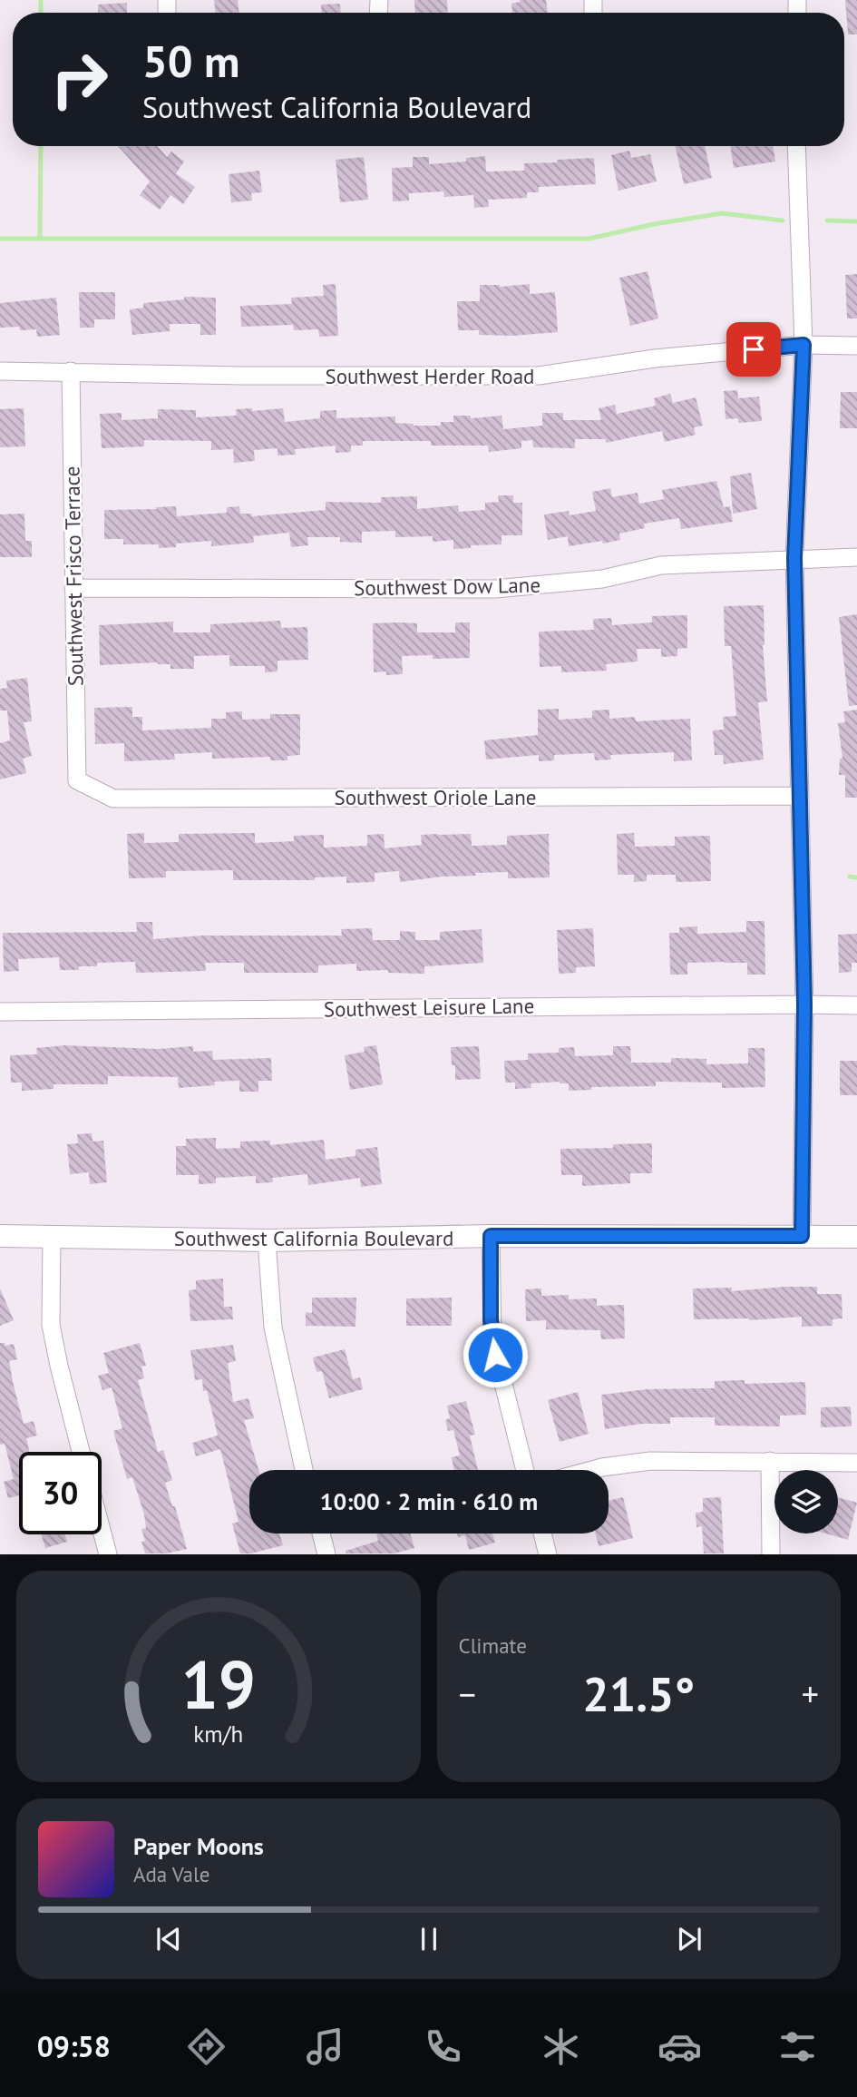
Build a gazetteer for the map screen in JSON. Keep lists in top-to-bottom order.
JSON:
{
  "streets": {
    "street": [
      "Southwest Herder Road",
      "Southwest Frisco Terrace",
      "Southwest Dow Lane",
      "Southwest Oriole Lane",
      "Southwest Leisure Lane",
      "Southwest California Boulevard"
    ]
  },
  "crossings": [
    ["Southwest Herder Road", "Southwest Frisco Terrace"],
    ["Southwest Frisco Terrace", "Southwest Dow Lane"],
    ["Southwest Frisco Terrace", "Southwest Oriole Lane"]
  ],
  "page": {
    "turn": ["50 m", "Southwest California Boulevard"],
    "limit": "30",
    "trip": "10:00 · 2 min · 610 m",
    "tile": "Climate",
    "heat": ["−", "21.5°", "+"],
    "song": ["Paper Moons", "Ada Vale"],
    "tabs": "09:58",
    "gauge": ["19", "km/h"]
  }
}
